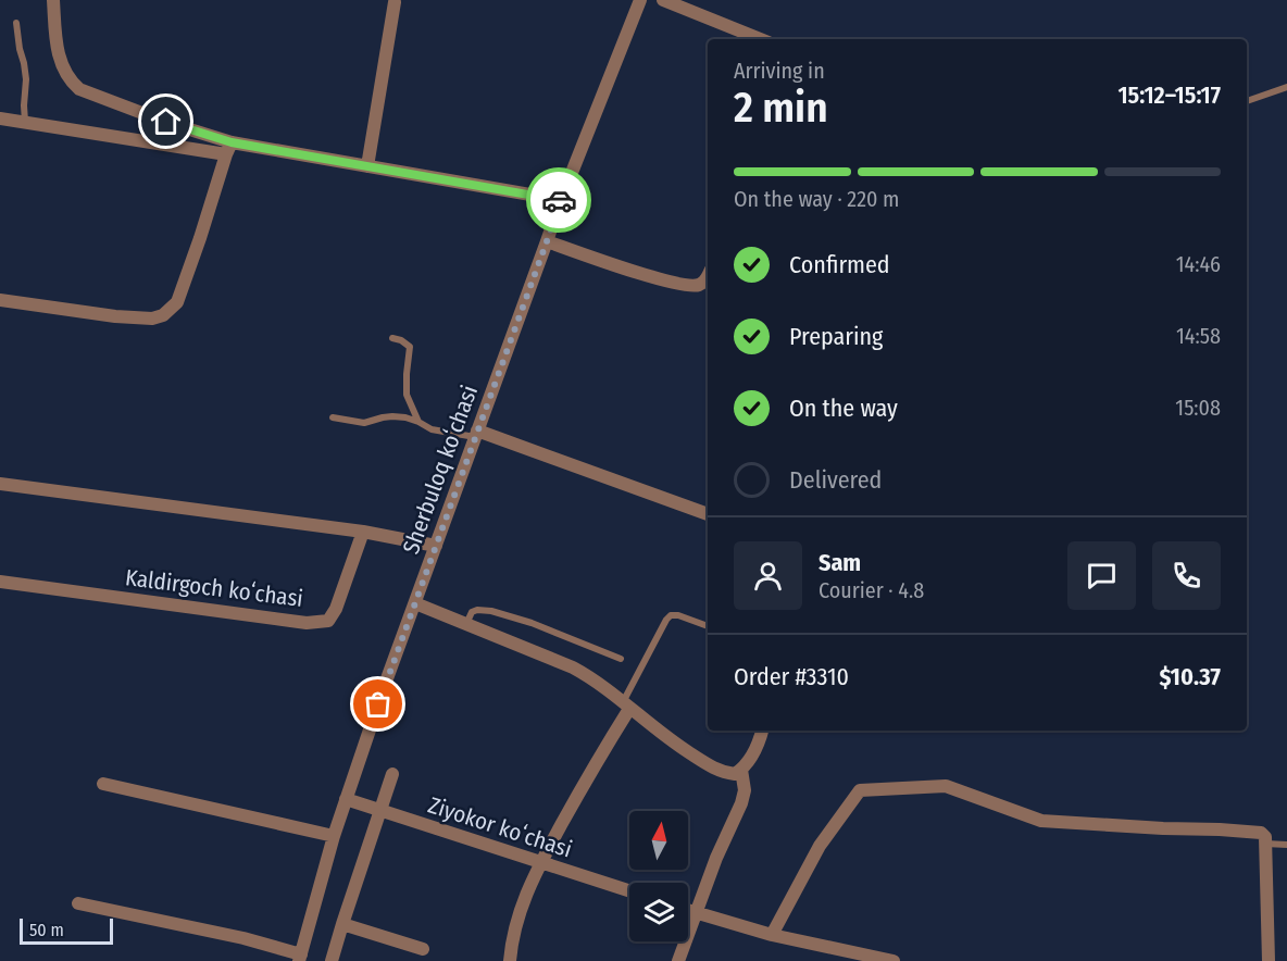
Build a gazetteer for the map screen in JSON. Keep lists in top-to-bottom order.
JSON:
{
  "streets": {
    "street": ["Sherbuloq koʻchasi", "Kaldirgoch koʻchasi", "Ziyokor koʻchasi"]
  },
  "crossings": [
    ["Sherbuloq koʻchasi", "Ziyokor koʻchasi"]
  ],
  "scale_bar": "50 m",
  "north": "top",
  "page": {
    "heading": ["2 min", "Arriving in", "15:12–15:17"],
    "panel": [
      "Sam",
      "Courier · 4.8",
      "Order #3310",
      "$10.37"
    ],
    "bar": "On the way · 220 m",
    "list": [
      ["Confirmed", "14:46"],
      ["Preparing", "14:58"],
      ["On the way", "15:08"],
      "Delivered"
    ],
    "scale": "50 m"
  }
}
